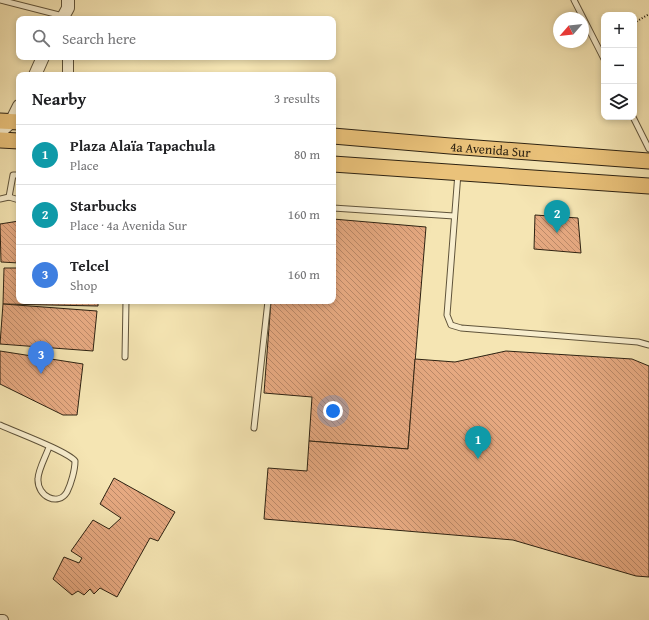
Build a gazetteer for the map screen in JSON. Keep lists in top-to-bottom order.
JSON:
{
  "streets": {
    "main road": ["4a Avenida Sur"]
  },
  "north": "bottom left",
  "page": {
    "map_buttons": ["+", "−"],
    "search": "Search here",
    "heading": ["Nearby", "3 results"],
    "list": [
      {
        "mark": "1",
        "name": "Plaza Alaïa Tapachula",
        "note": "Place",
        "value": "80 m"
      },
      {
        "mark": "2",
        "name": "Starbucks",
        "note": "Place · 4a Avenida Sur",
        "value": "160 m"
      },
      {
        "mark": "3",
        "name": "Telcel",
        "note": "Shop",
        "value": "160 m"
      }
    ],
    "pins": ["2", "3", "1"]
  }
}
